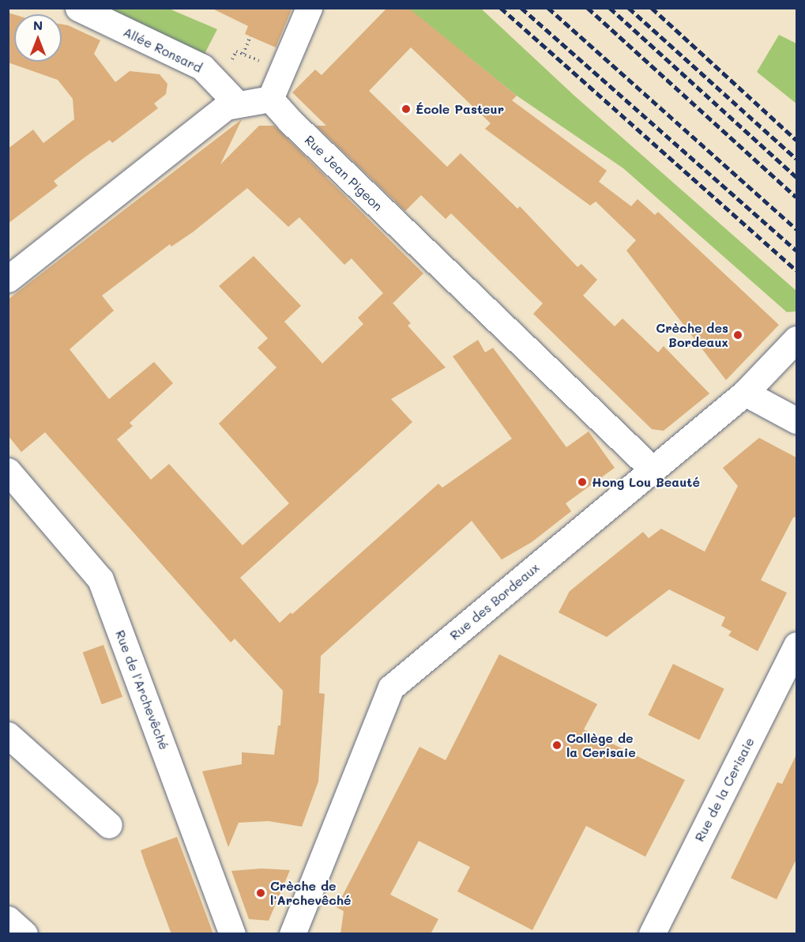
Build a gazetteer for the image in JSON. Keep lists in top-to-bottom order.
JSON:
{
  "streets": {
    "street": [
      "Allée Ronsard",
      "Rue Jean Pigeon",
      "Rue des Bordeaux",
      "Rue de l'Archevêché",
      "Rue de la Cerisaie"
    ]
  },
  "crossings": [
    ["Rue Jean Pigeon", "Rue des Bordeaux"]
  ],
  "places": [
    "École Pasteur",
    "Crèche des Bordeaux",
    "Hong Lou Beauté",
    "Collège de la Cerisaie",
    "Crèche de l'Archevêché"
  ],
  "north": "top"
}
